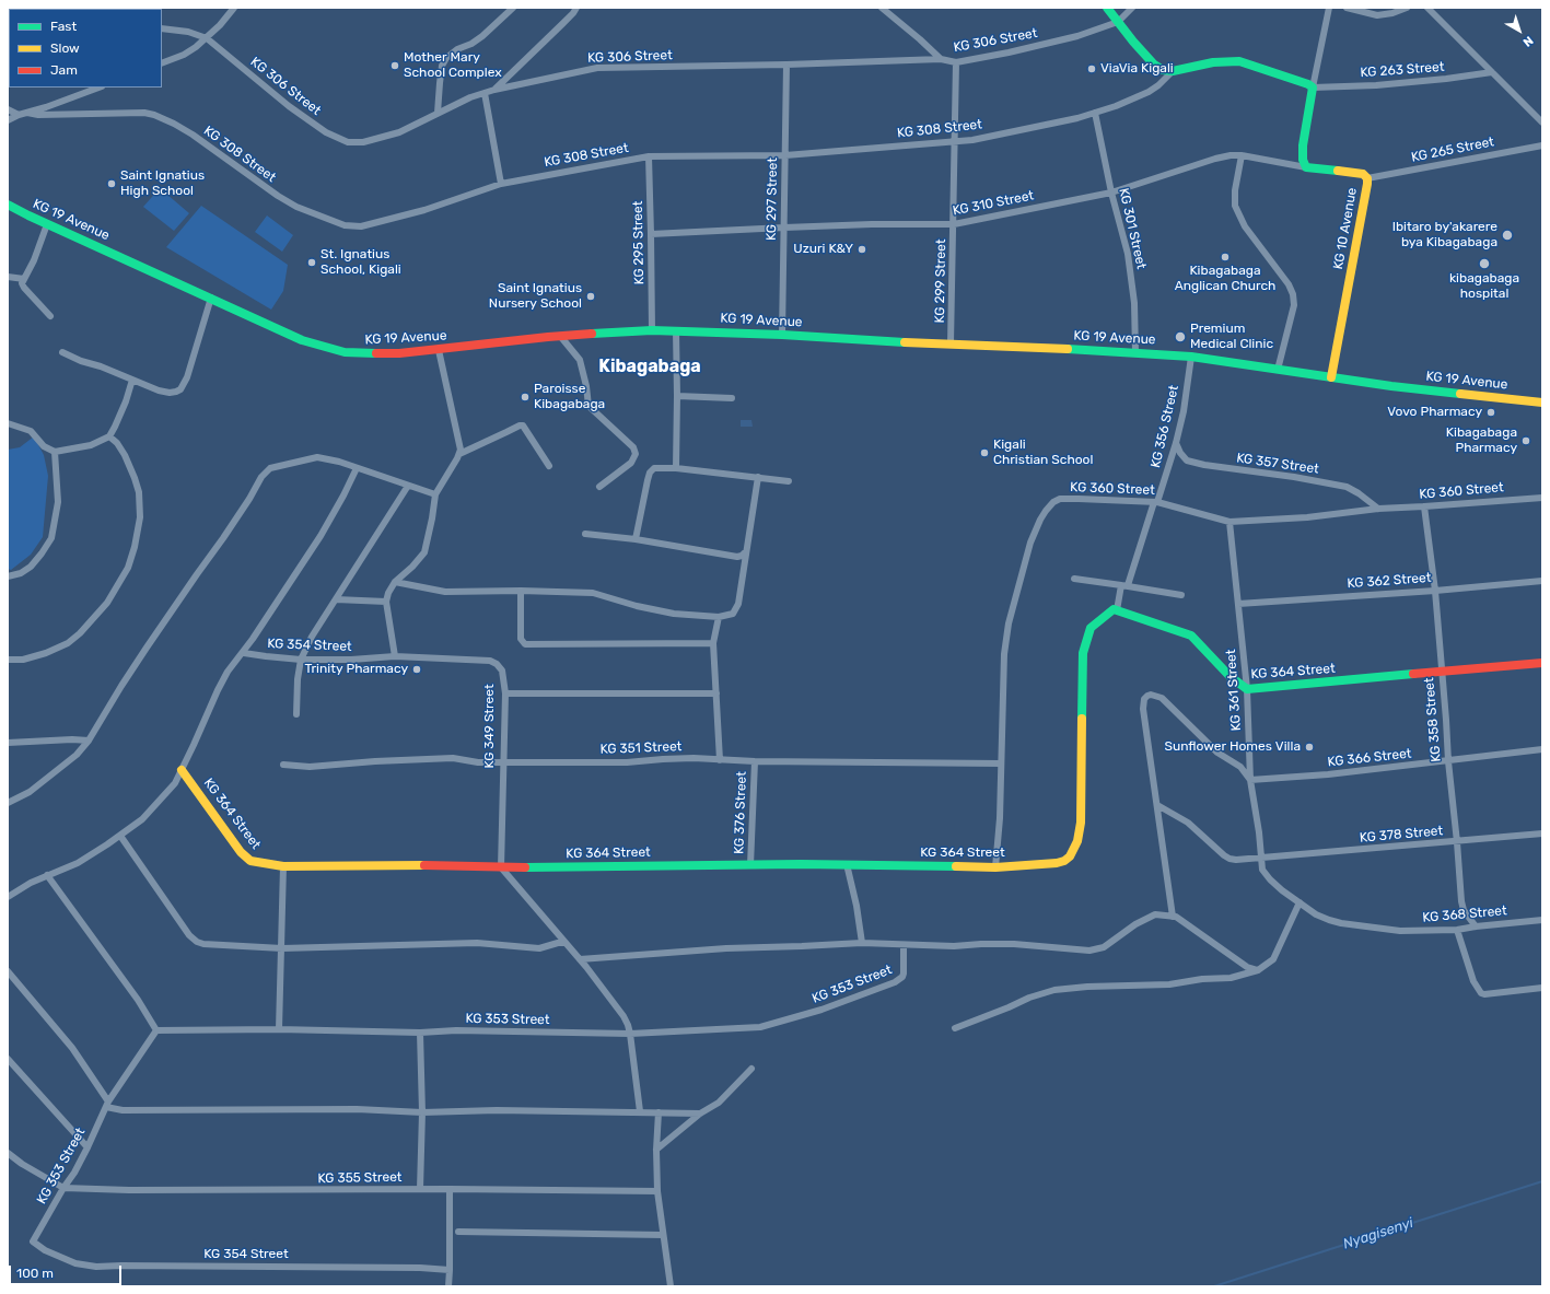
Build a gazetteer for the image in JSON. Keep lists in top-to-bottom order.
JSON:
{
  "streets": {
    "street": [
      "KG 306 Street",
      "KG 263 Street",
      "KG 308 Street",
      "KG 265 Street",
      "KG 297 Street",
      "KG 310 Street",
      "KG 19 Avenue",
      "KG 301 Street",
      "KG 10 Avenue",
      "KG 295 Street",
      "KG 299 Street",
      "KG 356 Street",
      "KG 357 Street",
      "KG 360 Street",
      "KG 362 Street",
      "KG 354 Street",
      "KG 364 Street",
      "KG 361 Street",
      "KG 358 Street",
      "KG 349 Street",
      "KG 351 Street",
      "KG 366 Street",
      "KG 376 Street",
      "KG 378 Street",
      "KG 368 Street",
      "KG 353 Street",
      "KG 355 Street"
    ]
  },
  "crossings": [
    ["KG 306 Street", "KG 297 Street"],
    ["KG 306 Street", "KG 299 Street"],
    ["KG 308 Street", "KG 297 Street"],
    ["KG 308 Street", "KG 301 Street"],
    ["KG 308 Street", "KG 295 Street"],
    ["KG 308 Street", "KG 299 Street"],
    ["KG 265 Street", "KG 10 Avenue"],
    ["KG 297 Street", "KG 310 Street"],
    ["KG 297 Street", "KG 19 Avenue"],
    ["KG 310 Street", "KG 301 Street"],
    ["KG 310 Street", "KG 10 Avenue"],
    ["KG 310 Street", "KG 295 Street"],
    ["KG 310 Street", "KG 299 Street"],
    ["KG 19 Avenue", "KG 301 Street"],
    ["KG 19 Avenue", "KG 10 Avenue"],
    ["KG 19 Avenue", "KG 295 Street"],
    ["KG 19 Avenue", "KG 299 Street"],
    ["KG 19 Avenue", "KG 356 Street"],
    ["KG 356 Street", "KG 357 Street"],
    ["KG 356 Street", "KG 360 Street"],
    ["KG 356 Street", "KG 364 Street"],
    ["KG 357 Street", "KG 360 Street"],
    ["KG 360 Street", "KG 364 Street"],
    ["KG 360 Street", "KG 361 Street"],
    ["KG 360 Street", "KG 358 Street"],
    ["KG 360 Street", "KG 351 Street"],
    ["KG 362 Street", "KG 361 Street"],
    ["KG 362 Street", "KG 358 Street"],
    ["KG 354 Street", "KG 349 Street"],
    ["KG 354 Street", "KG 353 Street"],
    ["KG 364 Street", "KG 361 Street"],
    ["KG 364 Street", "KG 358 Street"],
    ["KG 364 Street", "KG 349 Street"],
    ["KG 364 Street", "KG 376 Street"],
    ["KG 361 Street", "KG 366 Street"],
    ["KG 361 Street", "KG 378 Street"],
    ["KG 361 Street", "KG 368 Street"],
    ["KG 358 Street", "KG 366 Street"],
    ["KG 358 Street", "KG 378 Street"],
    ["KG 358 Street", "KG 368 Street"],
    ["KG 349 Street", "KG 351 Street"],
    ["KG 351 Street", "KG 376 Street"],
    ["KG 378 Street", "KG 368 Street"],
    ["KG 353 Street", "KG 355 Street"]
  ],
  "districts": ["Kibagabaga"],
  "water": ["Nyagisenyi"],
  "places": [
    "Mother Mary School Complex",
    "ViaVia Kigali",
    "Saint Ignatius High School",
    "Ibitaro by'akarere bya Kibagabaga",
    "Uzuri K&Y",
    "Kibagabaga Anglican Church",
    "St. Ignatius School, Kigali",
    "kibagabaga hospital",
    "Saint Ignatius Nursery School",
    "Premium Medical Clinic",
    "Paroisse Kibagabaga",
    "Vovo Pharmacy",
    "Kibagabaga Pharmacy",
    "Kigali Christian School",
    "Trinity Pharmacy",
    "Sunflower Homes Villa"
  ],
  "legend": ["Fast", "Slow", "Jam"],
  "scale_bar": "100 m",
  "north": "bottom right"
}
